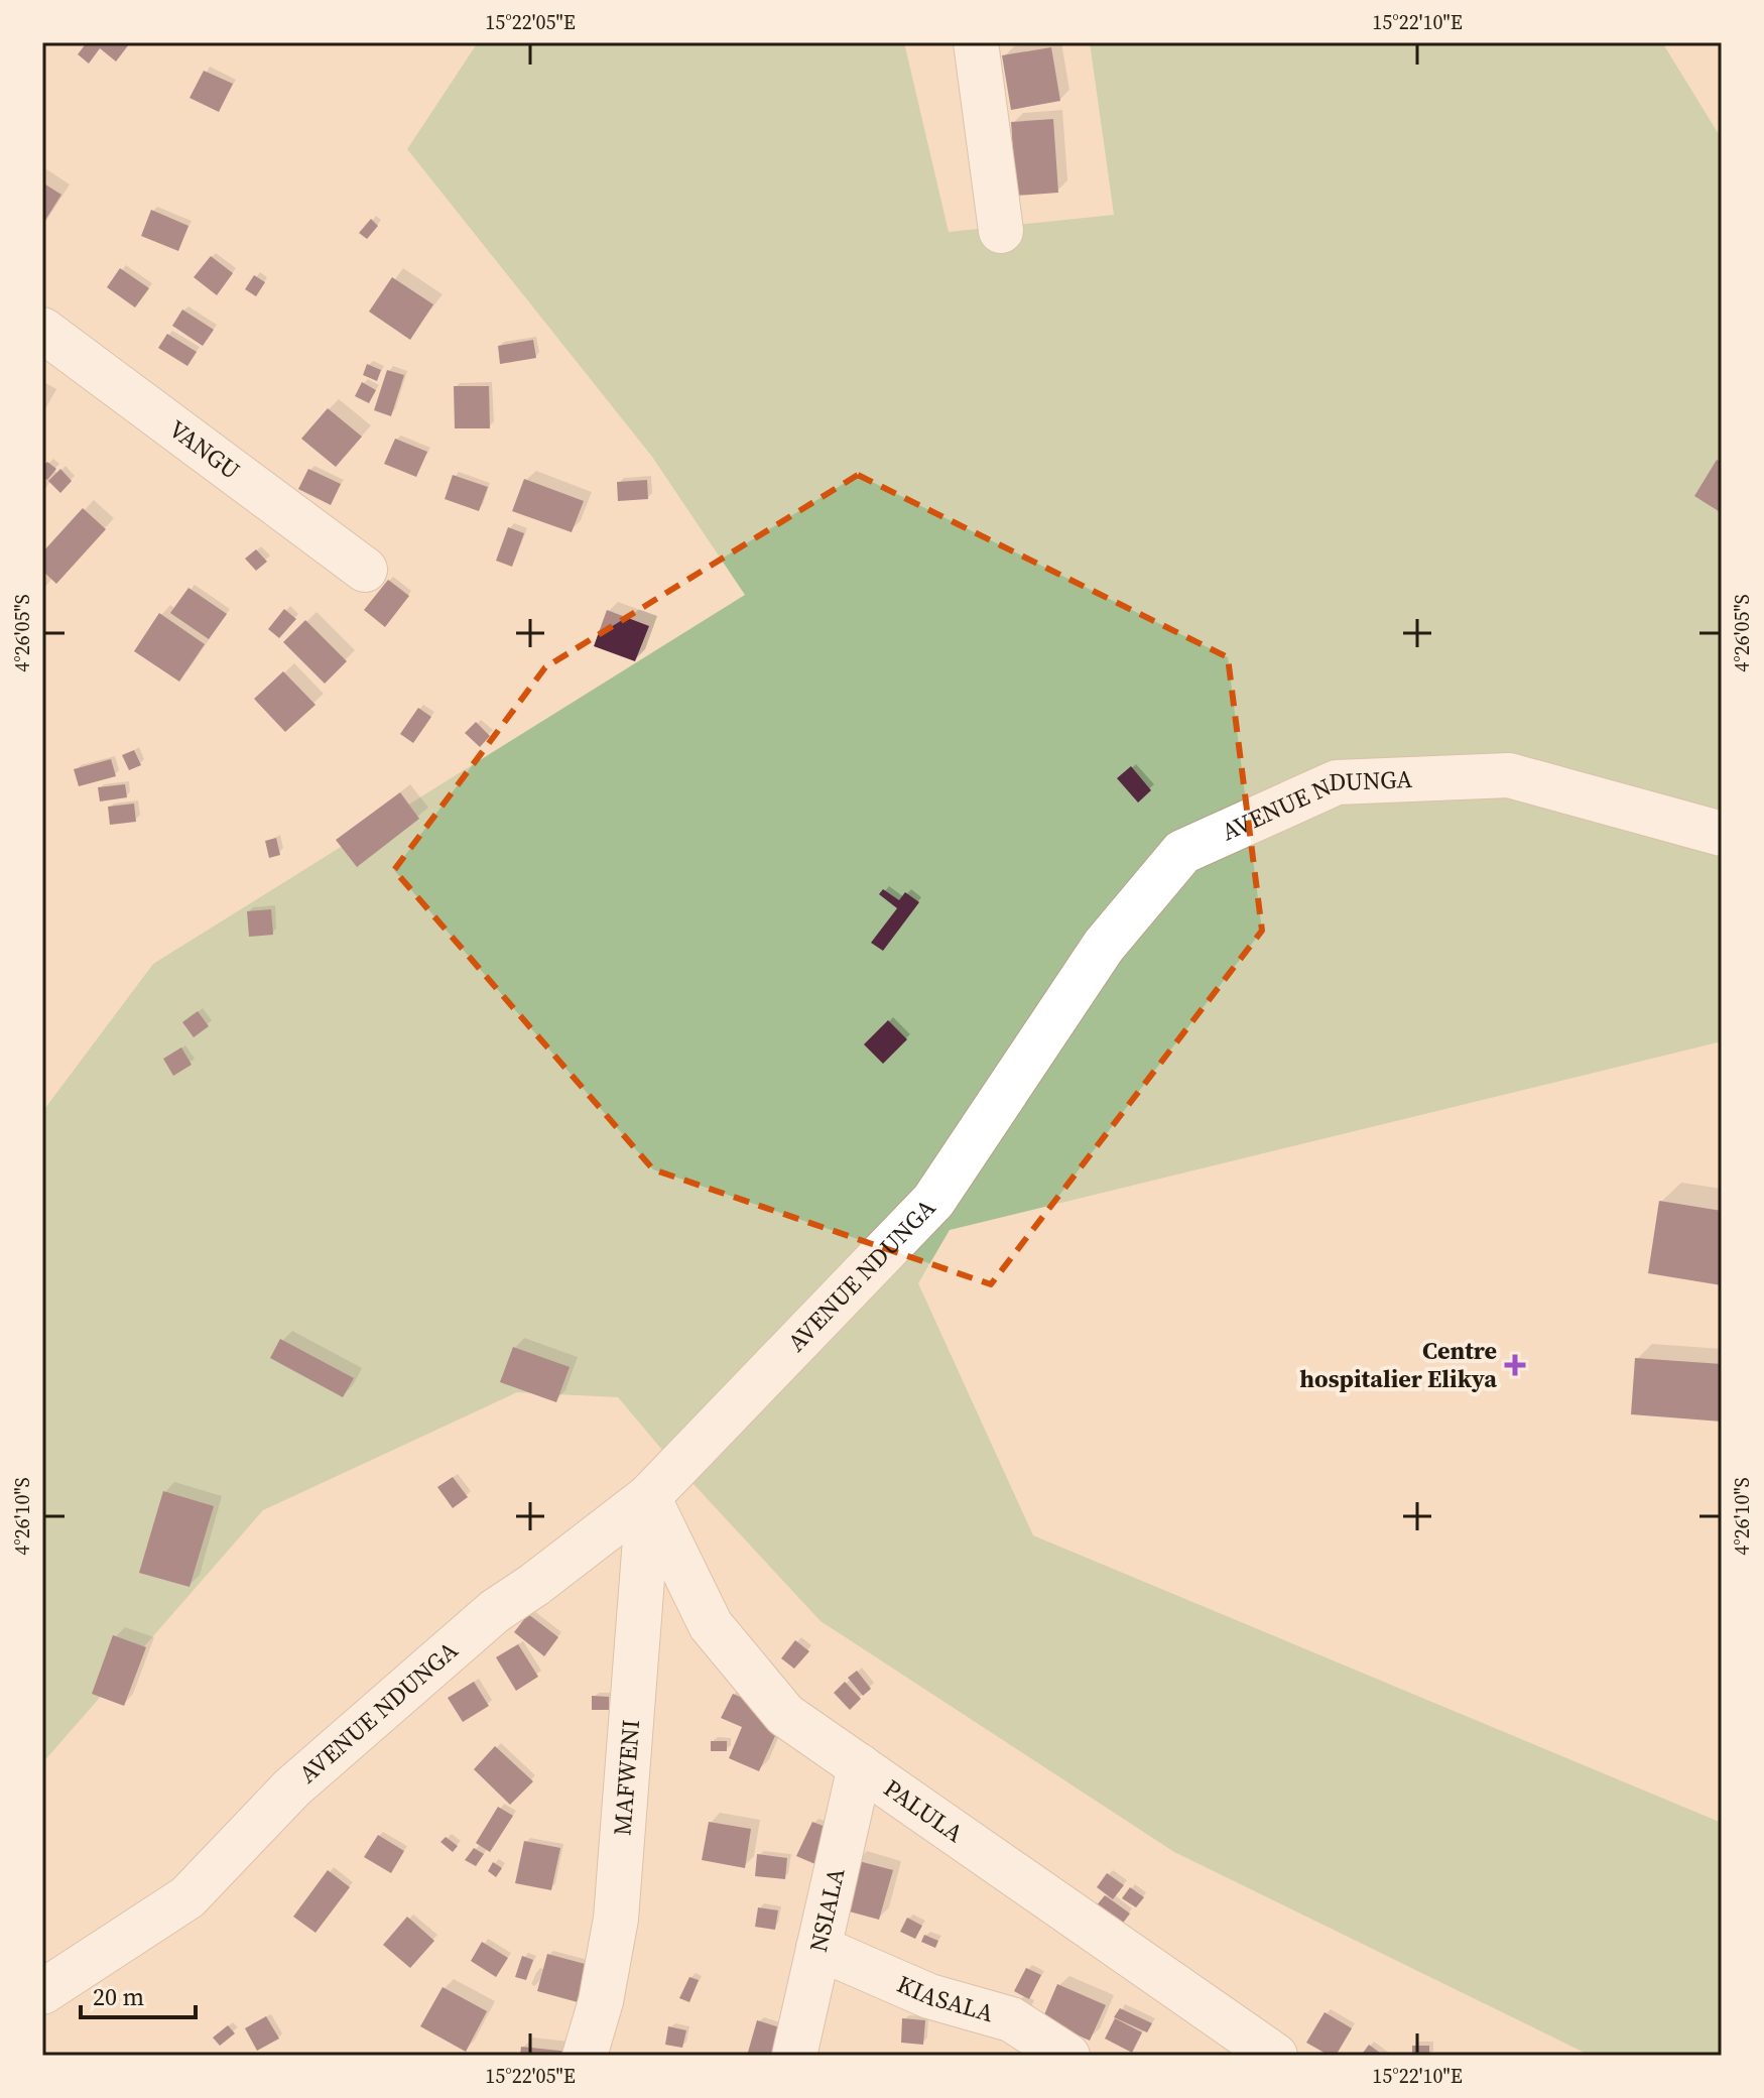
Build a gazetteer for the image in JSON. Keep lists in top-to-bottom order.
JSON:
{
  "streets": {
    "street": [
      "VANGU",
      "AVENUE NDUNGA",
      "MAFWENI",
      "PALULA",
      "NSIALA",
      "KIASALA"
    ]
  },
  "crossings": [
    ["AVENUE NDUNGA", "MAFWENI"],
    ["AVENUE NDUNGA", "PALULA"],
    ["MAFWENI", "PALULA"],
    ["PALULA", "NSIALA"],
    ["NSIALA", "KIASALA"]
  ],
  "places": {
    "health": ["Centre hospitalier Elikya"]
  },
  "scale_bar": "20 m",
  "coordinates": [
    "15°22'05\"E",
    "15°22'10\"E",
    "4°26'05\"S",
    "4°26'10\"S"
  ]
}
